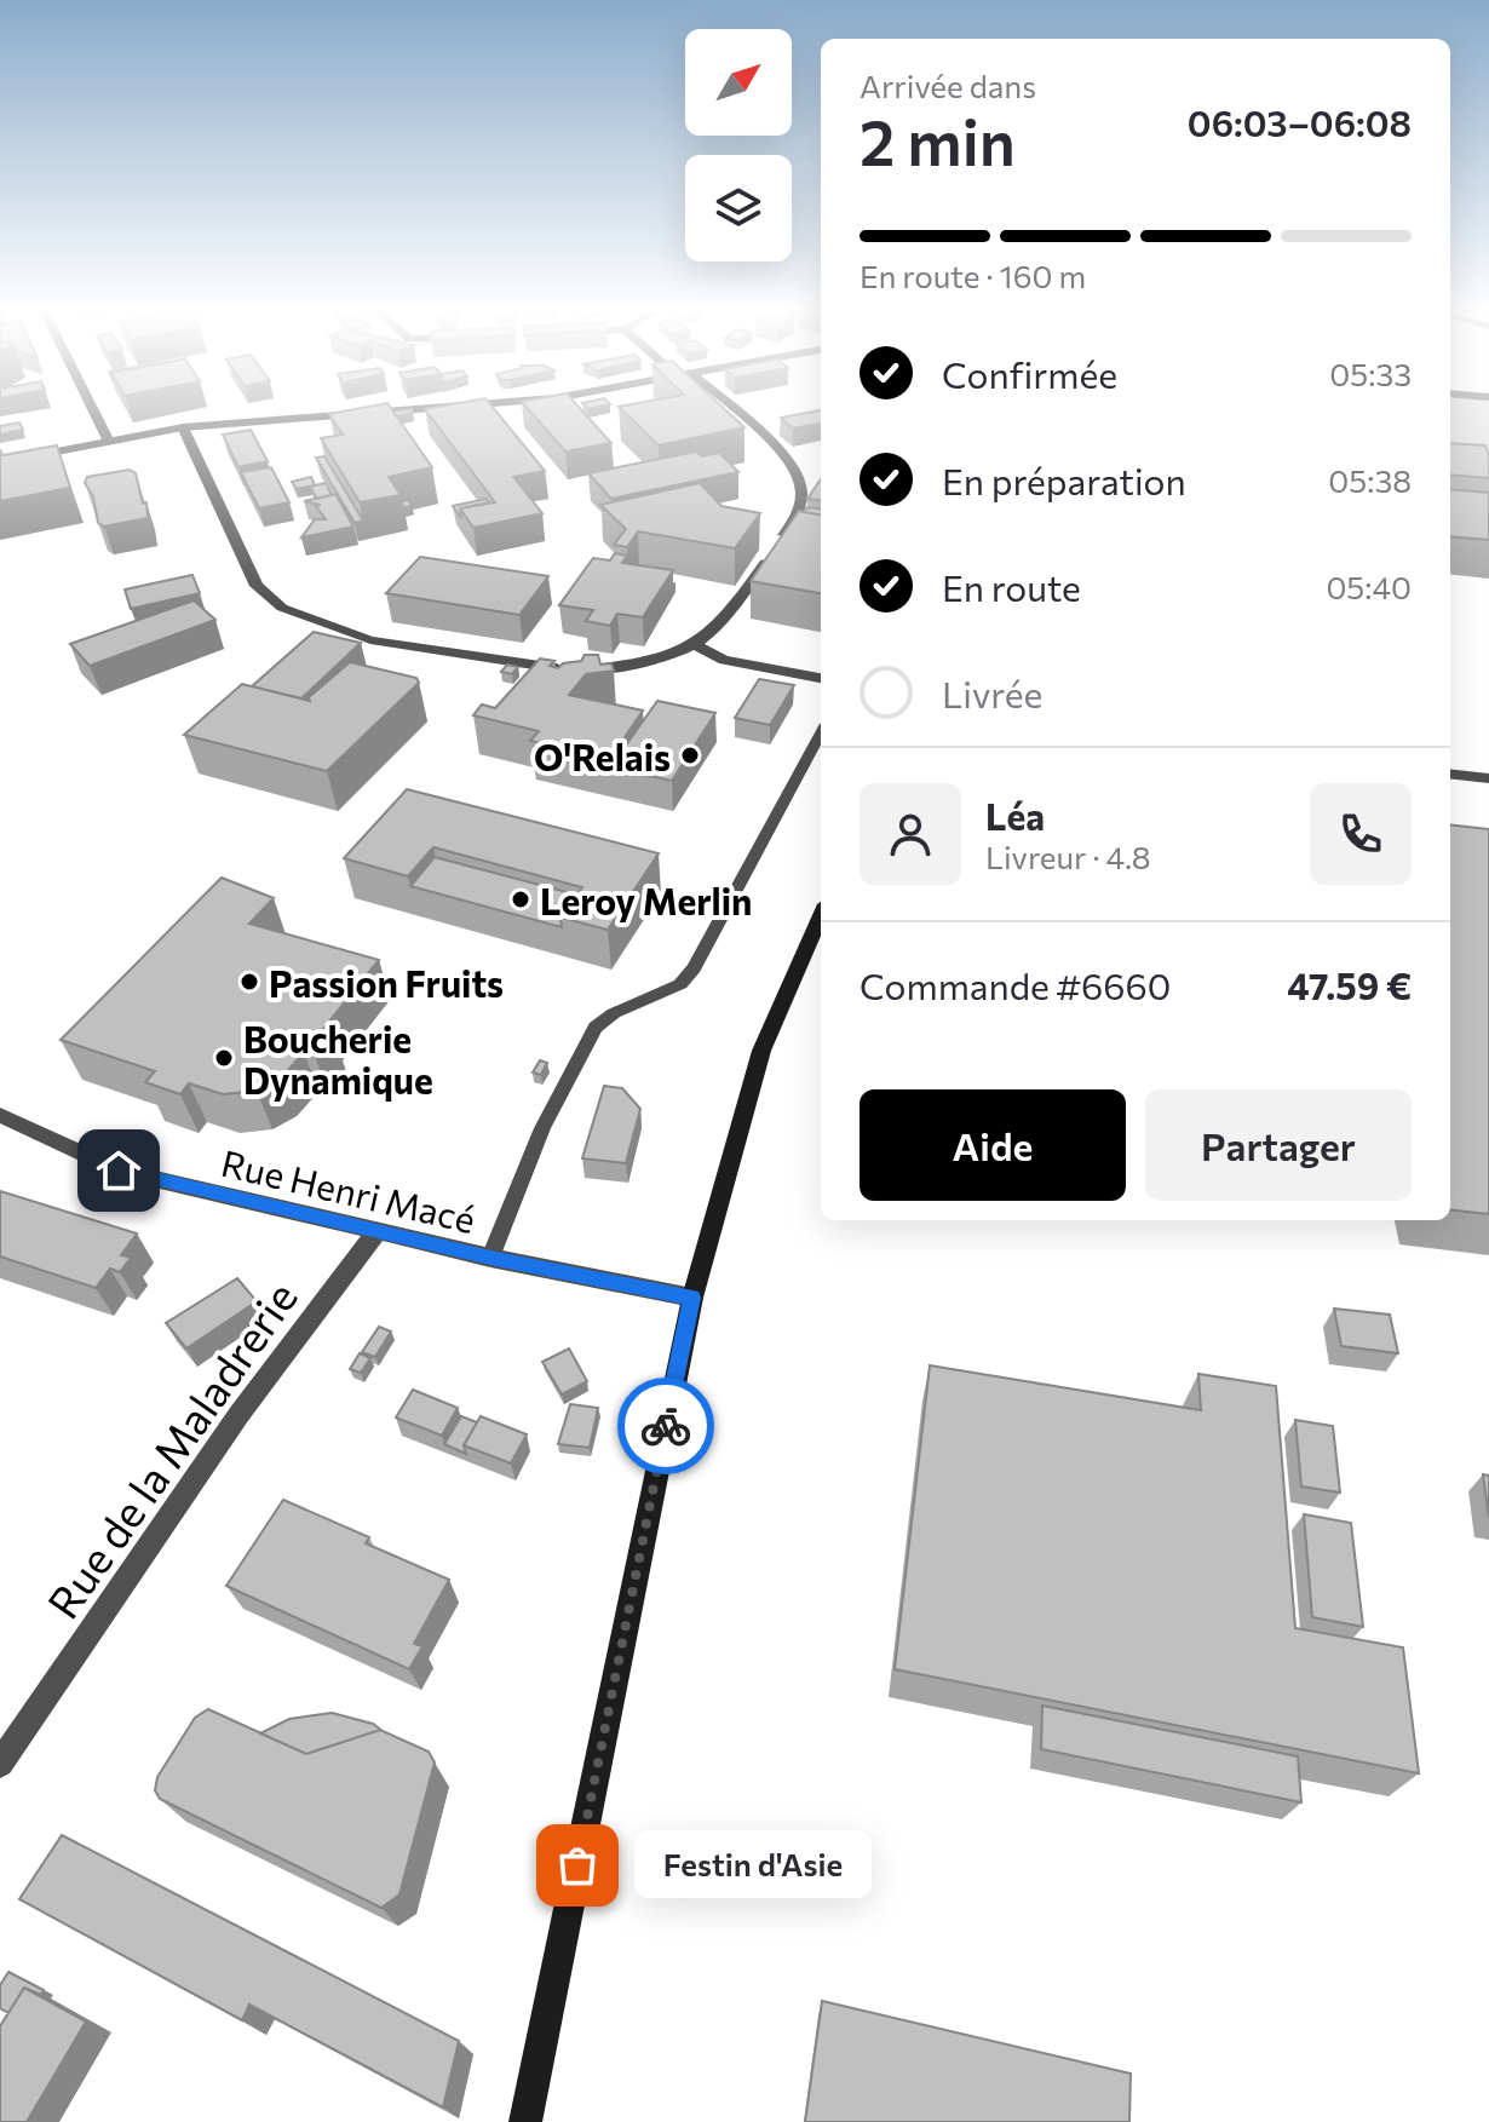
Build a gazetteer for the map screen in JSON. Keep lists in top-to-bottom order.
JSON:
{
  "streets": {
    "street": ["Rue Henri Macé", "Rue de la Maladrerie"]
  },
  "crossings": [
    ["Rue Henri Macé", "Rue de la Maladrerie"]
  ],
  "places": [
    "O'Relais",
    "Leroy Merlin",
    "Passion Fruits",
    "Boucherie Dynamique",
    "Festin d'Asie"
  ],
  "north": "top right",
  "page": {
    "heading": ["2 min", "Arrivée dans", "06:03–06:08"],
    "panel": [
      "Léa",
      "Livreur · 4.8",
      "Commande #6660",
      "47.59 €"
    ],
    "bar": "En route · 160 m",
    "list": [
      ["Confirmée", "05:33"],
      ["En préparation", "05:38"],
      ["En route", "05:40"],
      "Livrée"
    ],
    "buttons": ["Aide", "Partager"],
    "bubble": "Festin d'Asie"
  }
}
